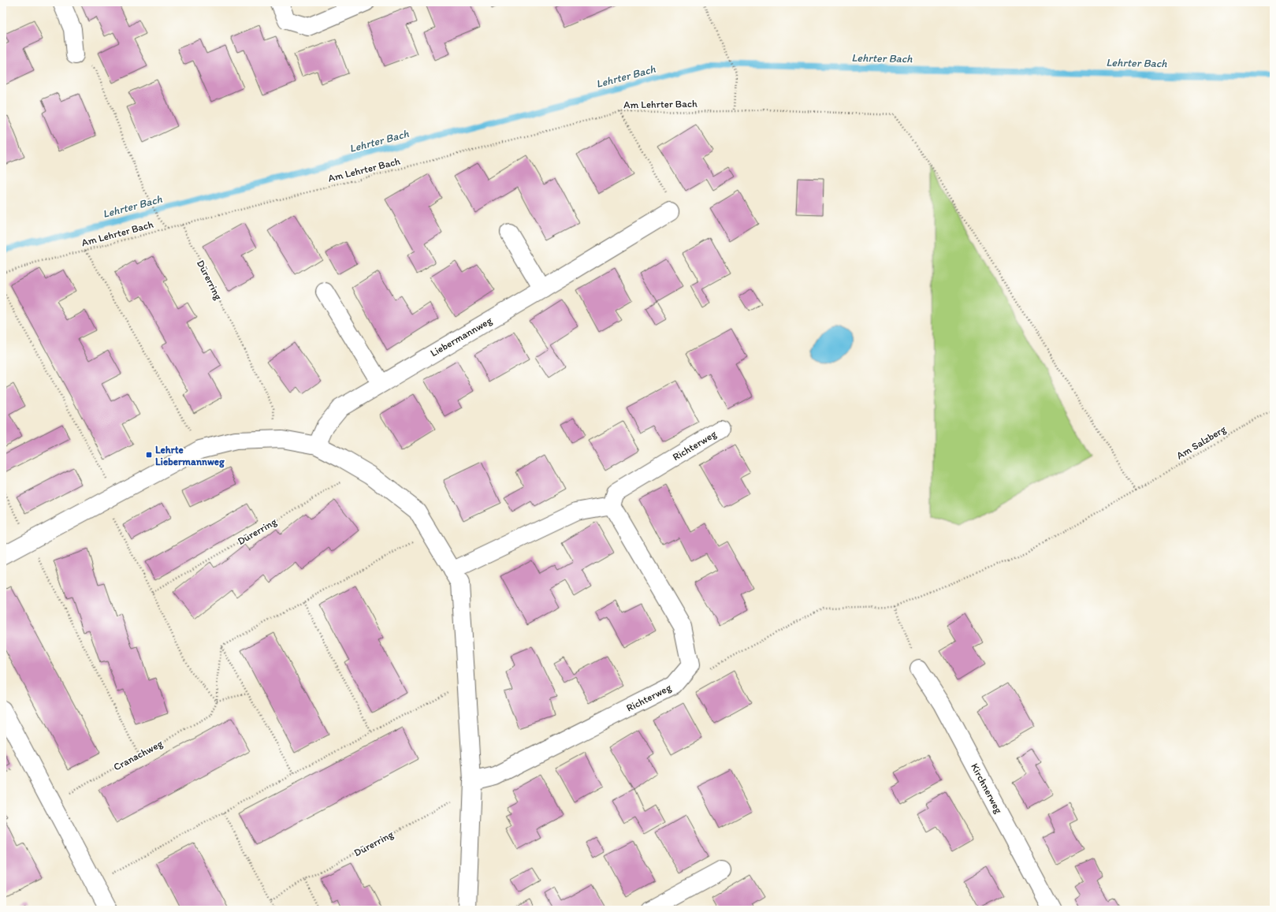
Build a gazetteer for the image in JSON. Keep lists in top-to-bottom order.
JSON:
{
  "streets": {
    "street": ["Liebermannweg", "Richterweg", "Kirchnerweg"],
    "path": [
      "Am Lehrter Bach",
      "Dürerring",
      "Am Salzberg",
      "Cranachweg"
    ]
  },
  "crossings": [
    ["Am Lehrter Bach", "Dürerring"],
    ["Am Lehrter Bach", "Am Salzberg"],
    ["Dürerring", "Richterweg"]
  ],
  "water": ["Lehrter Bach"],
  "places": {
    "transit": ["Lehrte Liebermannweg"]
  }
}
